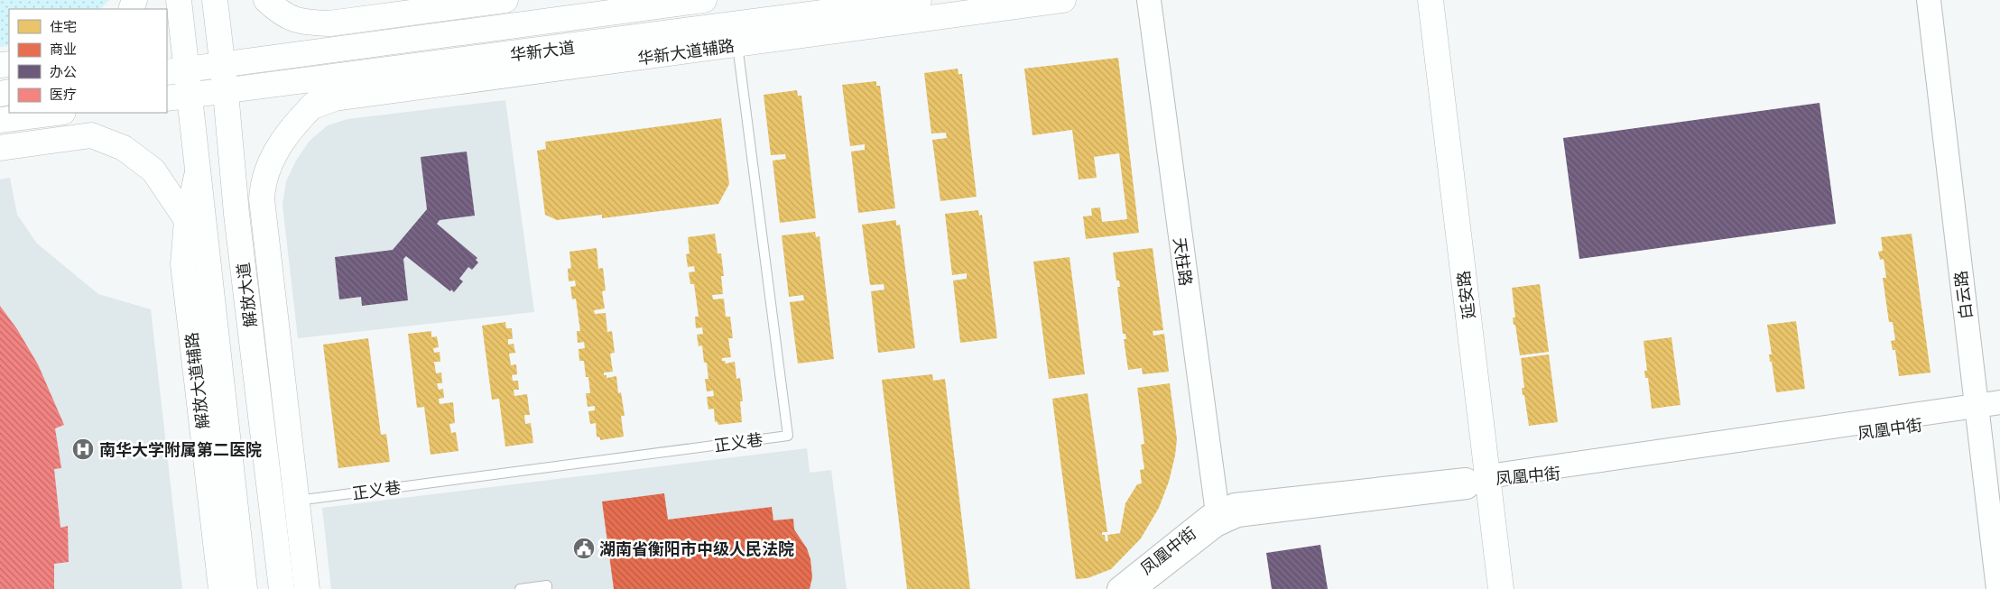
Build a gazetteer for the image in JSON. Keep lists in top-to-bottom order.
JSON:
{
  "streets": {
    "main road": [
      "华新大道",
      "华新大道辅路",
      "解放大道",
      "延安路",
      "解放大道辅路"
    ],
    "street": ["天柱路", "白云路", "凤凰中街"],
    "lane": ["正义巷"]
  },
  "crossings": [
    ["华新大道", "华新大道辅路"],
    ["华新大道", "解放大道"],
    ["华新大道辅路", "正义巷"],
    ["天柱路", "凤凰中街"],
    ["延安路", "凤凰中街"],
    ["白云路", "凤凰中街"]
  ],
  "places": {
    "hospital": ["南华大学附属第二医院"],
    "public building": ["湖南省衡阳市中级人民法院"]
  },
  "legend": [
    "住宅",
    "商业",
    "办公",
    "医疗"
  ]
}
